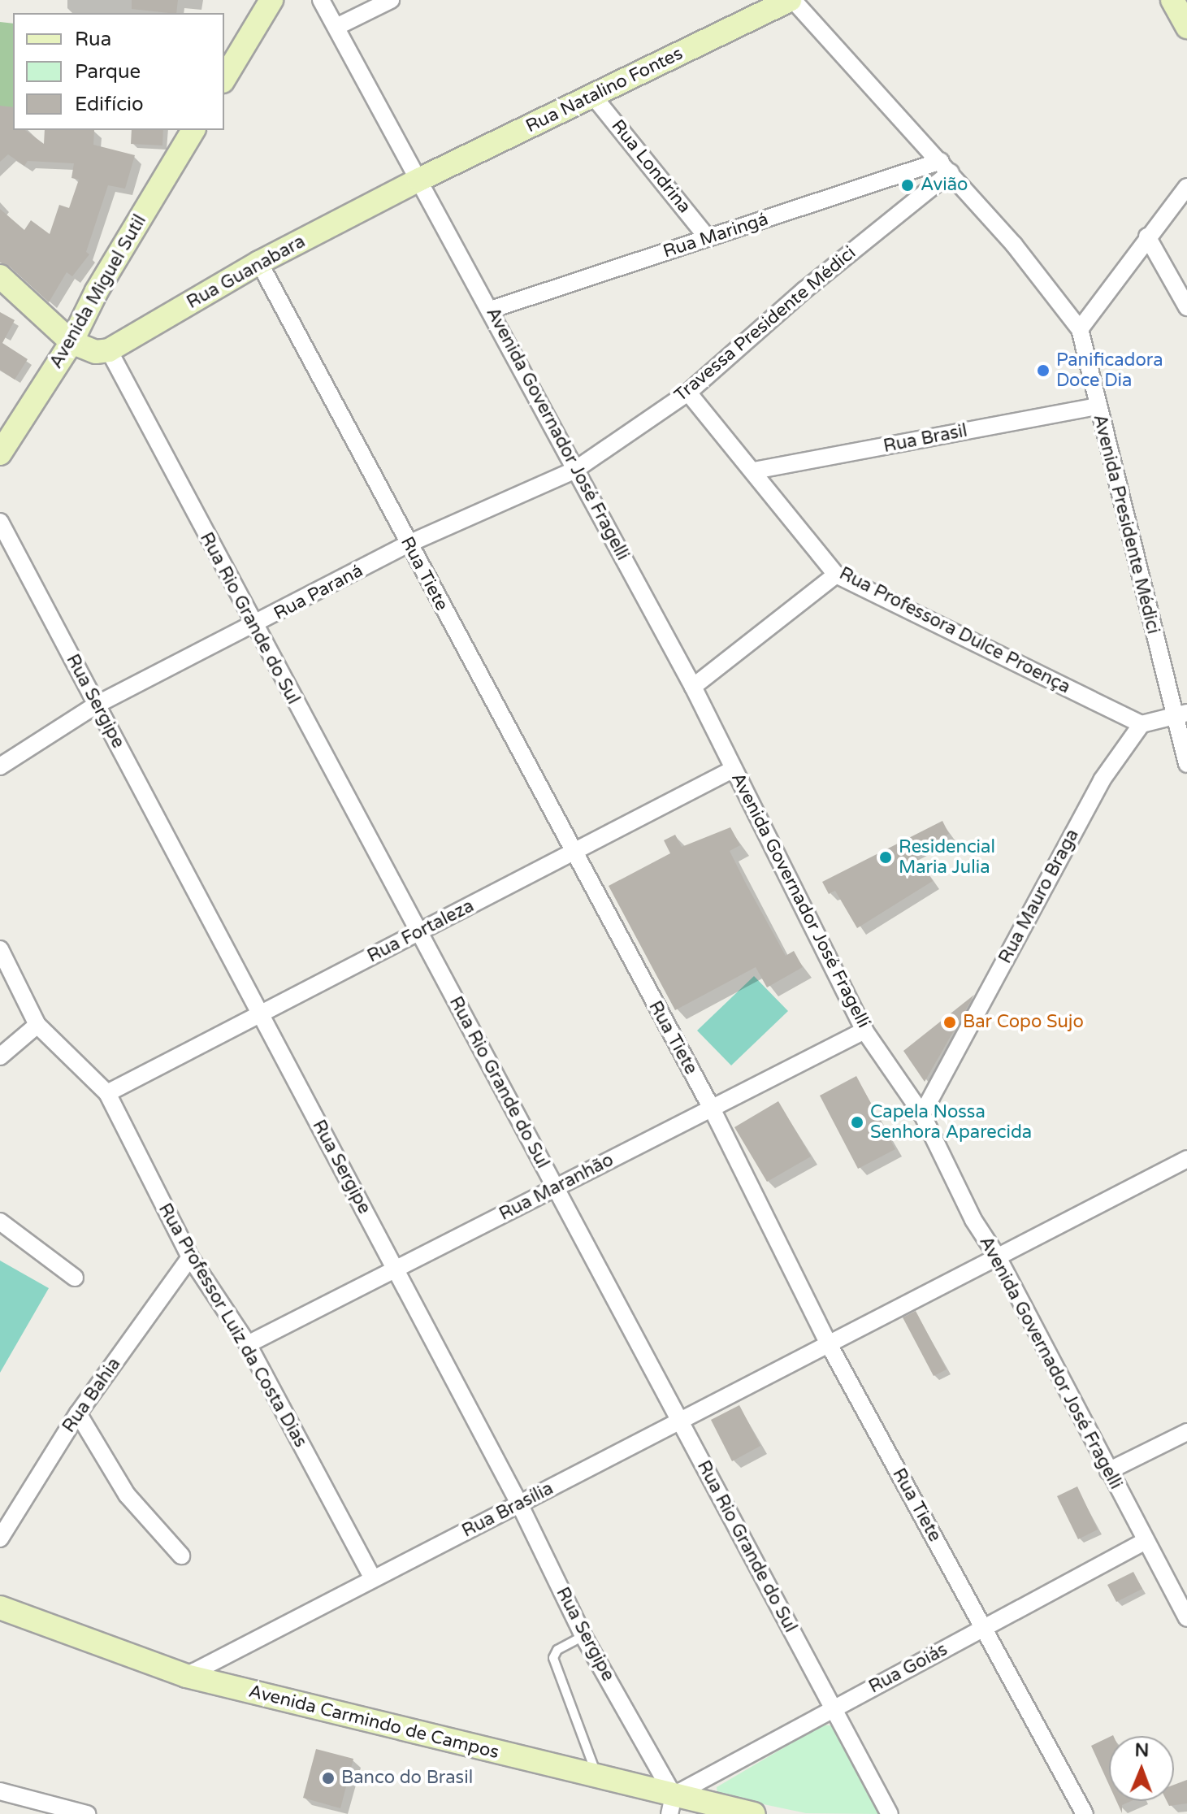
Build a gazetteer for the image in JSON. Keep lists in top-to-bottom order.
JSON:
{
  "streets": {
    "main road": [
      "Rua Natalino Fontes",
      "Rua Guanabara",
      "Avenida Miguel Sutil",
      "Avenida Carmindo de Campos"
    ],
    "street": [
      "Rua Londrina",
      "Rua Maringá",
      "Travessa Presidente Médici",
      "Avenida Governador José Fragelli",
      "Rua Brasil",
      "Avenida Presidente Médici",
      "Rua Tiete",
      "Rua Paraná",
      "Rua Rio Grande do Sul",
      "Rua Professora Dulce Proença",
      "Rua Sergipe",
      "Rua Mauro Braga",
      "Rua Fortaleza",
      "Rua Maranhão",
      "Rua Professor Luiz da Costa Dias",
      "Rua Bahia",
      "Rua Brasília",
      "Rua Goiás"
    ]
  },
  "crossings": [
    ["Rua Natalino Fontes", "Rua Londrina"],
    ["Rua Natalino Fontes", "Rua Guanabara"],
    ["Rua Natalino Fontes", "Avenida Governador José Fragelli"],
    ["Rua Natalino Fontes", "Avenida Presidente Médici"],
    ["Rua Londrina", "Rua Maringá"],
    ["Rua Maringá", "Travessa Presidente Médici"],
    ["Rua Maringá", "Avenida Governador José Fragelli"],
    ["Rua Maringá", "Avenida Presidente Médici"],
    ["Rua Guanabara", "Avenida Miguel Sutil"],
    ["Rua Guanabara", "Avenida Governador José Fragelli"],
    ["Rua Guanabara", "Rua Tiete"],
    ["Rua Guanabara", "Rua Rio Grande do Sul"],
    ["Travessa Presidente Médici", "Avenida Governador José Fragelli"],
    ["Travessa Presidente Médici", "Avenida Presidente Médici"],
    ["Travessa Presidente Médici", "Rua Paraná"],
    ["Travessa Presidente Médici", "Rua Professora Dulce Proença"],
    ["Avenida Governador José Fragelli", "Rua Paraná"],
    ["Avenida Governador José Fragelli", "Rua Mauro Braga"],
    ["Avenida Governador José Fragelli", "Rua Fortaleza"],
    ["Avenida Governador José Fragelli", "Rua Maranhão"],
    ["Avenida Governador José Fragelli", "Rua Brasília"],
    ["Avenida Governador José Fragelli", "Rua Goiás"],
    ["Rua Brasil", "Avenida Presidente Médici"],
    ["Rua Brasil", "Rua Professora Dulce Proença"],
    ["Rua Tiete", "Rua Paraná"],
    ["Rua Tiete", "Rua Fortaleza"],
    ["Rua Tiete", "Rua Maranhão"],
    ["Rua Tiete", "Rua Brasília"],
    ["Rua Tiete", "Rua Goiás"],
    ["Rua Paraná", "Rua Rio Grande do Sul"],
    ["Rua Paraná", "Rua Sergipe"],
    ["Rua Rio Grande do Sul", "Rua Fortaleza"],
    ["Rua Rio Grande do Sul", "Rua Maranhão"],
    ["Rua Rio Grande do Sul", "Rua Brasília"],
    ["Rua Rio Grande do Sul", "Rua Goiás"],
    ["Rua Professora Dulce Proença", "Rua Mauro Braga"],
    ["Rua Sergipe", "Rua Fortaleza"],
    ["Rua Sergipe", "Rua Maranhão"],
    ["Rua Sergipe", "Rua Brasília"],
    ["Rua Sergipe", "Rua Goiás"],
    ["Rua Sergipe", "Avenida Carmindo de Campos"],
    ["Rua Fortaleza", "Rua Professor Luiz da Costa Dias"],
    ["Rua Maranhão", "Rua Professor Luiz da Costa Dias"],
    ["Rua Professor Luiz da Costa Dias", "Rua Bahia"],
    ["Rua Professor Luiz da Costa Dias", "Rua Brasília"],
    ["Rua Brasília", "Avenida Carmindo de Campos"],
    ["Rua Goiás", "Avenida Carmindo de Campos"]
  ],
  "places": [
    "Avião",
    "Panificadora Doce Dia",
    "Residencial Maria Julia",
    "Bar Copo Sujo",
    "Capela Nossa Senhora Aparecida",
    "Banco do Brasil"
  ],
  "legend": ["Rua", "Parque", "Edifício"],
  "north": "top"
}
